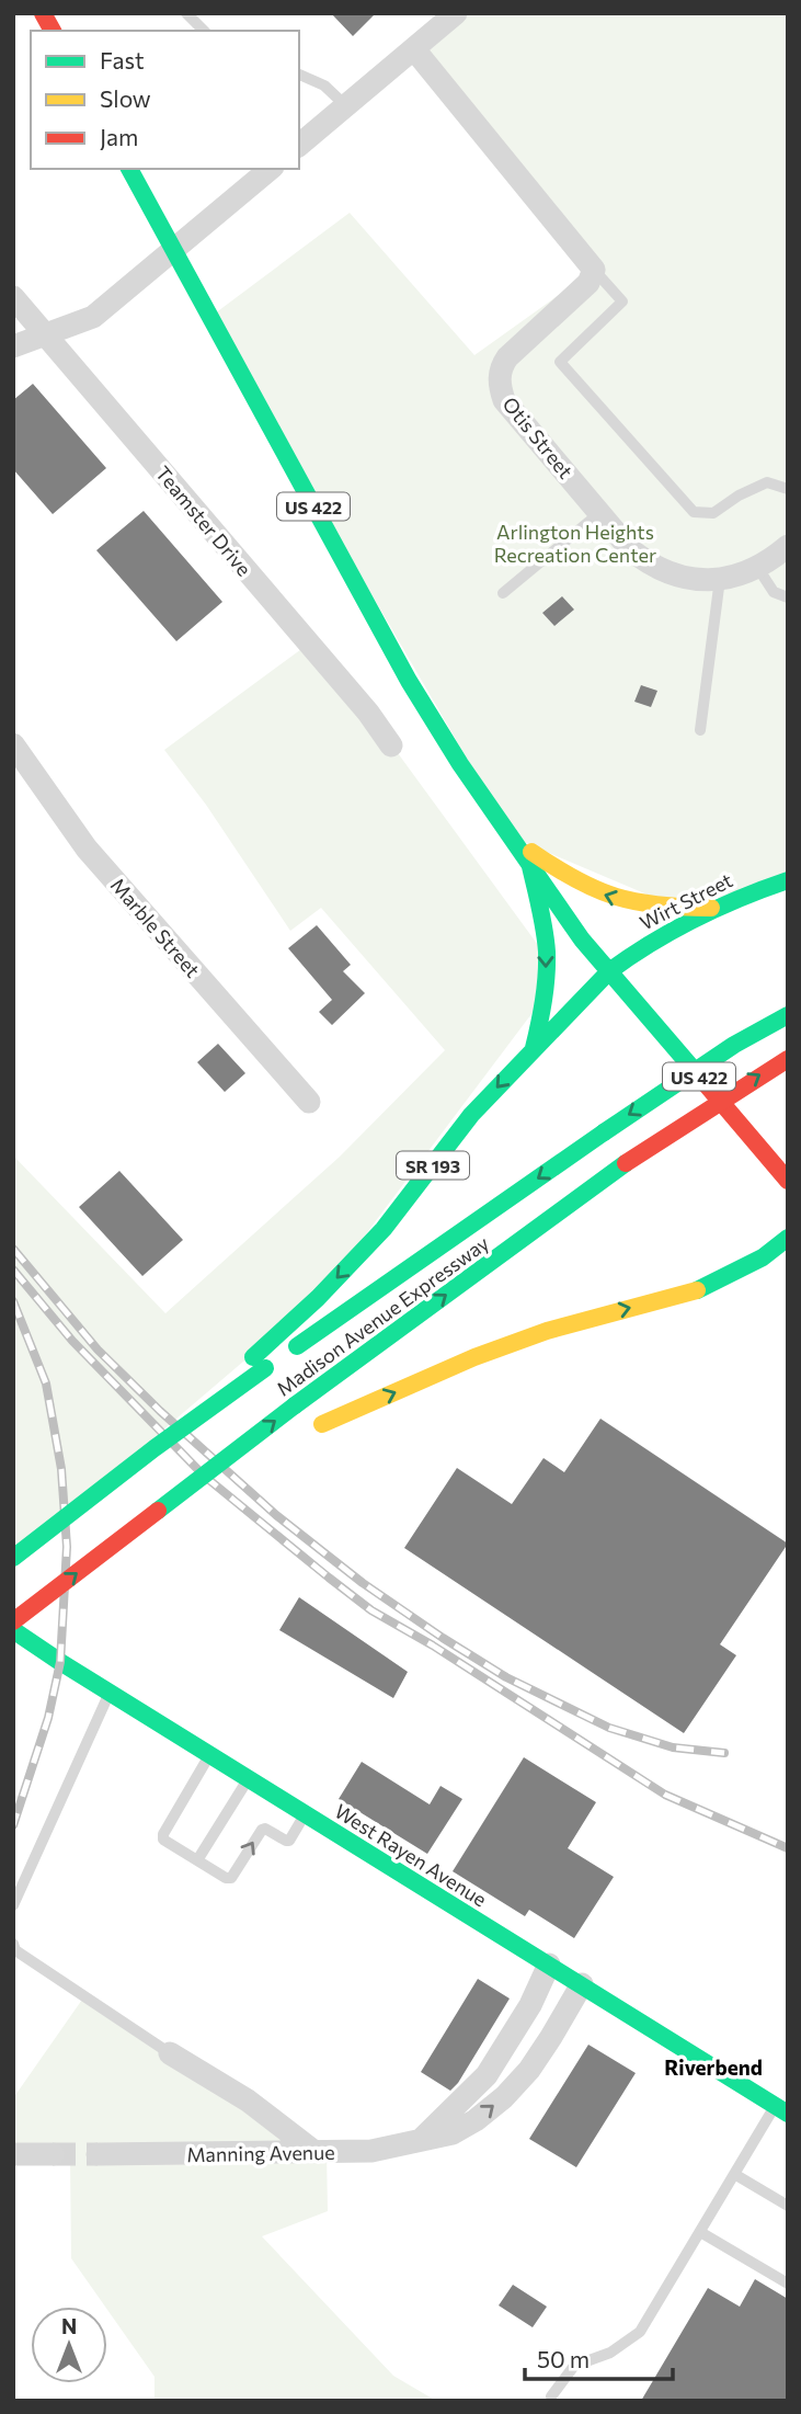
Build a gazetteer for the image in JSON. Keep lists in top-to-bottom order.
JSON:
{
  "streets": {
    "main road": [
      "US 422",
      "Wirt Street",
      "SR 193",
      "Madison Avenue Expressway",
      "West Rayen Avenue"
    ],
    "street": [
      "Otis Street",
      "Teamster Drive",
      "Marble Street",
      "Manning Avenue"
    ]
  },
  "crossings": [
    ["US 422", "Wirt Street"],
    ["US 422", "SR 193"],
    ["Wirt Street", "SR 193"],
    ["SR 193", "Madison Avenue Expressway"],
    ["West Rayen Avenue", "Manning Avenue"]
  ],
  "districts": ["Riverbend"],
  "parks": ["Arlington Heights Recreation Center"],
  "legend": ["Fast", "Slow", "Jam"],
  "scale_bar": "50 m",
  "north": "top"
}
